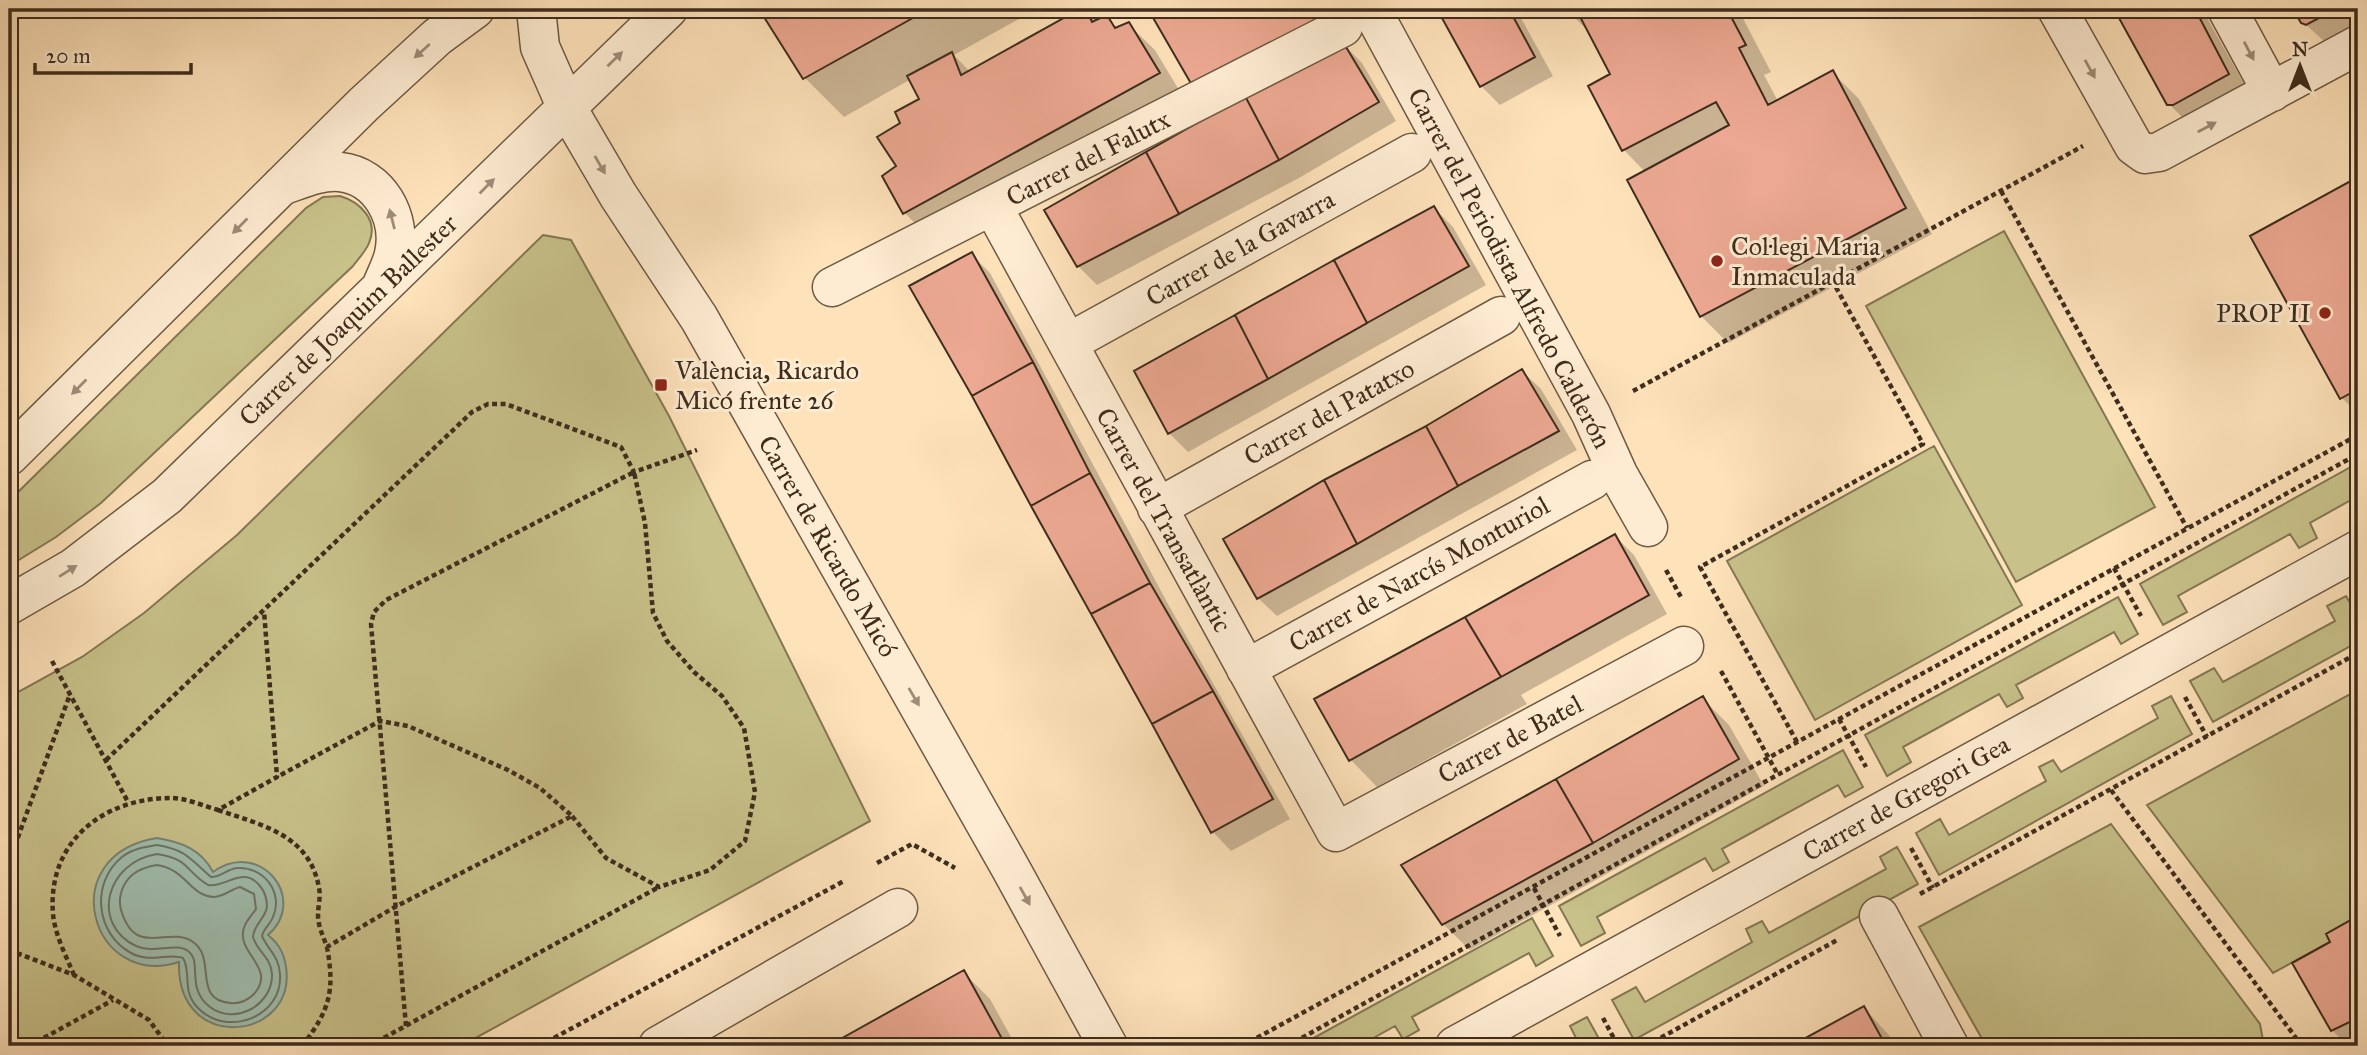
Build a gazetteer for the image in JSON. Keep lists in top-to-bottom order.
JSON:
{
  "streets": {
    "street": [
      "Carrer del Falutx",
      "Carrer de la Gavarra",
      "Carrer del Periodista Alfredo Calderón",
      "Carrer de Joaquim Ballester",
      "Carrer del Patatxo",
      "Carrer del Transatlàntic",
      "Carrer de Ricardo Micó",
      "Carrer de Narcís Monturiol",
      "Carrer de Batel",
      "Carrer de Gregori Gea"
    ]
  },
  "crossings": [
    ["Carrer del Falutx", "Carrer del Periodista Alfredo Calderón"],
    ["Carrer del Falutx", "Carrer del Transatlàntic"],
    ["Carrer de la Gavarra", "Carrer del Transatlàntic"],
    ["Carrer de Joaquim Ballester", "Carrer de Ricardo Micó"],
    ["Carrer del Patatxo", "Carrer del Transatlàntic"],
    ["Carrer del Transatlàntic", "Carrer de Narcís Monturiol"],
    ["Carrer del Transatlàntic", "Carrer de Batel"]
  ],
  "one_way": ["Carrer de Ricardo Micó"],
  "places": {
    "other": ["Col·legi Maria Inmaculada", "PROP II"],
    "transit": ["València, Ricardo Micó frente 26"]
  },
  "scale_bar": "20 m",
  "north": "top"
}
